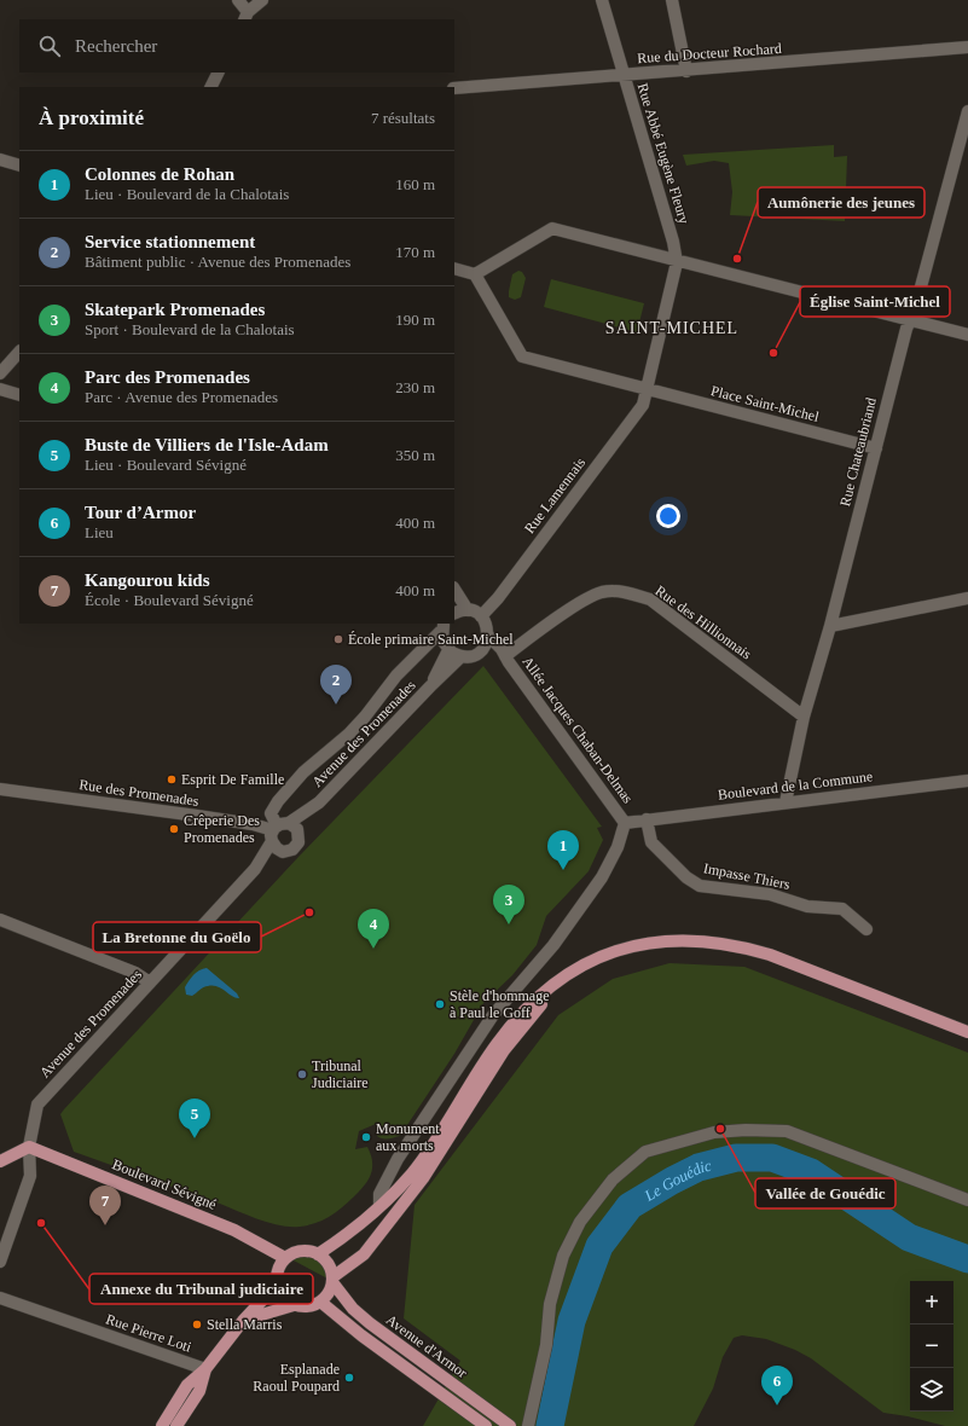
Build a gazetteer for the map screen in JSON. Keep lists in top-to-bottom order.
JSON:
{
  "streets": {
    "main road": ["Boulevard Sévigné", "Avenue d'Armor"],
    "street": [
      "Rue du Docteur Rochard",
      "Rue Abbé Eugène Fleury",
      "Place Saint-Michel",
      "Rue Chateaubriand",
      "Rue Lamennais",
      "Rue des Hillionnais",
      "Allée Jacques Chaban-Delmas",
      "Avenue des Promenades",
      "Boulevard de la Commune",
      "Rue des Promenades",
      "Impasse Thiers",
      "Rue Pierre Loti"
    ]
  },
  "crossings": [
    ["Rue du Docteur Rochard", "Rue Abbé Eugène Fleury"],
    ["Place Saint-Michel", "Rue Chateaubriand"],
    ["Place Saint-Michel", "Rue Lamennais"],
    ["Rue Chateaubriand", "Rue des Hillionnais"],
    ["Rue Chateaubriand", "Boulevard de la Commune"],
    ["Rue des Hillionnais", "Allée Jacques Chaban-Delmas"],
    ["Allée Jacques Chaban-Delmas", "Boulevard de la Commune"],
    ["Avenue des Promenades", "Rue des Promenades"],
    ["Avenue des Promenades", "Boulevard Sévigné"],
    ["Boulevard de la Commune", "Impasse Thiers"],
    ["Boulevard Sévigné", "Avenue d'Armor"]
  ],
  "districts": ["SAINT-MICHEL"],
  "water": ["Le Gouédic"],
  "places": [
    "Aumônerie des jeunes",
    "Église Saint-Michel",
    "École primaire Saint-Michel",
    "Esprit De Famille",
    "Crêperie Des Promenades",
    "La Bretonne du Goëlo",
    "Stèle d'hommage à Paul le Goff",
    "Tribunal Judiciaire",
    "Vallée de Gouédic",
    "Monument aux morts",
    "Annexe du Tribunal judiciaire",
    "Stella Marris",
    "Esplanade Raoul Poupard"
  ],
  "page": {
    "search": "Rechercher",
    "heading": ["À proximité", "7 résultats"],
    "list": [
      {
        "mark": "1",
        "name": "Colonnes de Rohan",
        "note": "Lieu · Boulevard de la Chalotais",
        "value": "160 m"
      },
      {
        "mark": "2",
        "name": "Service stationnement",
        "note": "Bâtiment public · Avenue des Promenades",
        "value": "170 m"
      },
      {
        "mark": "3",
        "name": "Skatepark Promenades",
        "note": "Sport · Boulevard de la Chalotais",
        "value": "190 m"
      },
      {
        "mark": "4",
        "name": "Parc des Promenades",
        "note": "Parc · Avenue des Promenades",
        "value": "230 m"
      },
      {
        "mark": "5",
        "name": "Buste de Villiers de l'Isle-Adam",
        "note": "Lieu · Boulevard Sévigné",
        "value": "350 m"
      },
      {
        "mark": "6",
        "name": "Tour d’Armor",
        "note": "Lieu",
        "value": "400 m"
      },
      {
        "mark": "7",
        "name": "Kangourou kids",
        "note": "École · Boulevard Sévigné",
        "value": "400 m"
      }
    ],
    "pins": [
      "2",
      "1",
      "3",
      "4",
      "5",
      "7",
      "6"
    ],
    "map_buttons": ["+", "−"]
  }
}
